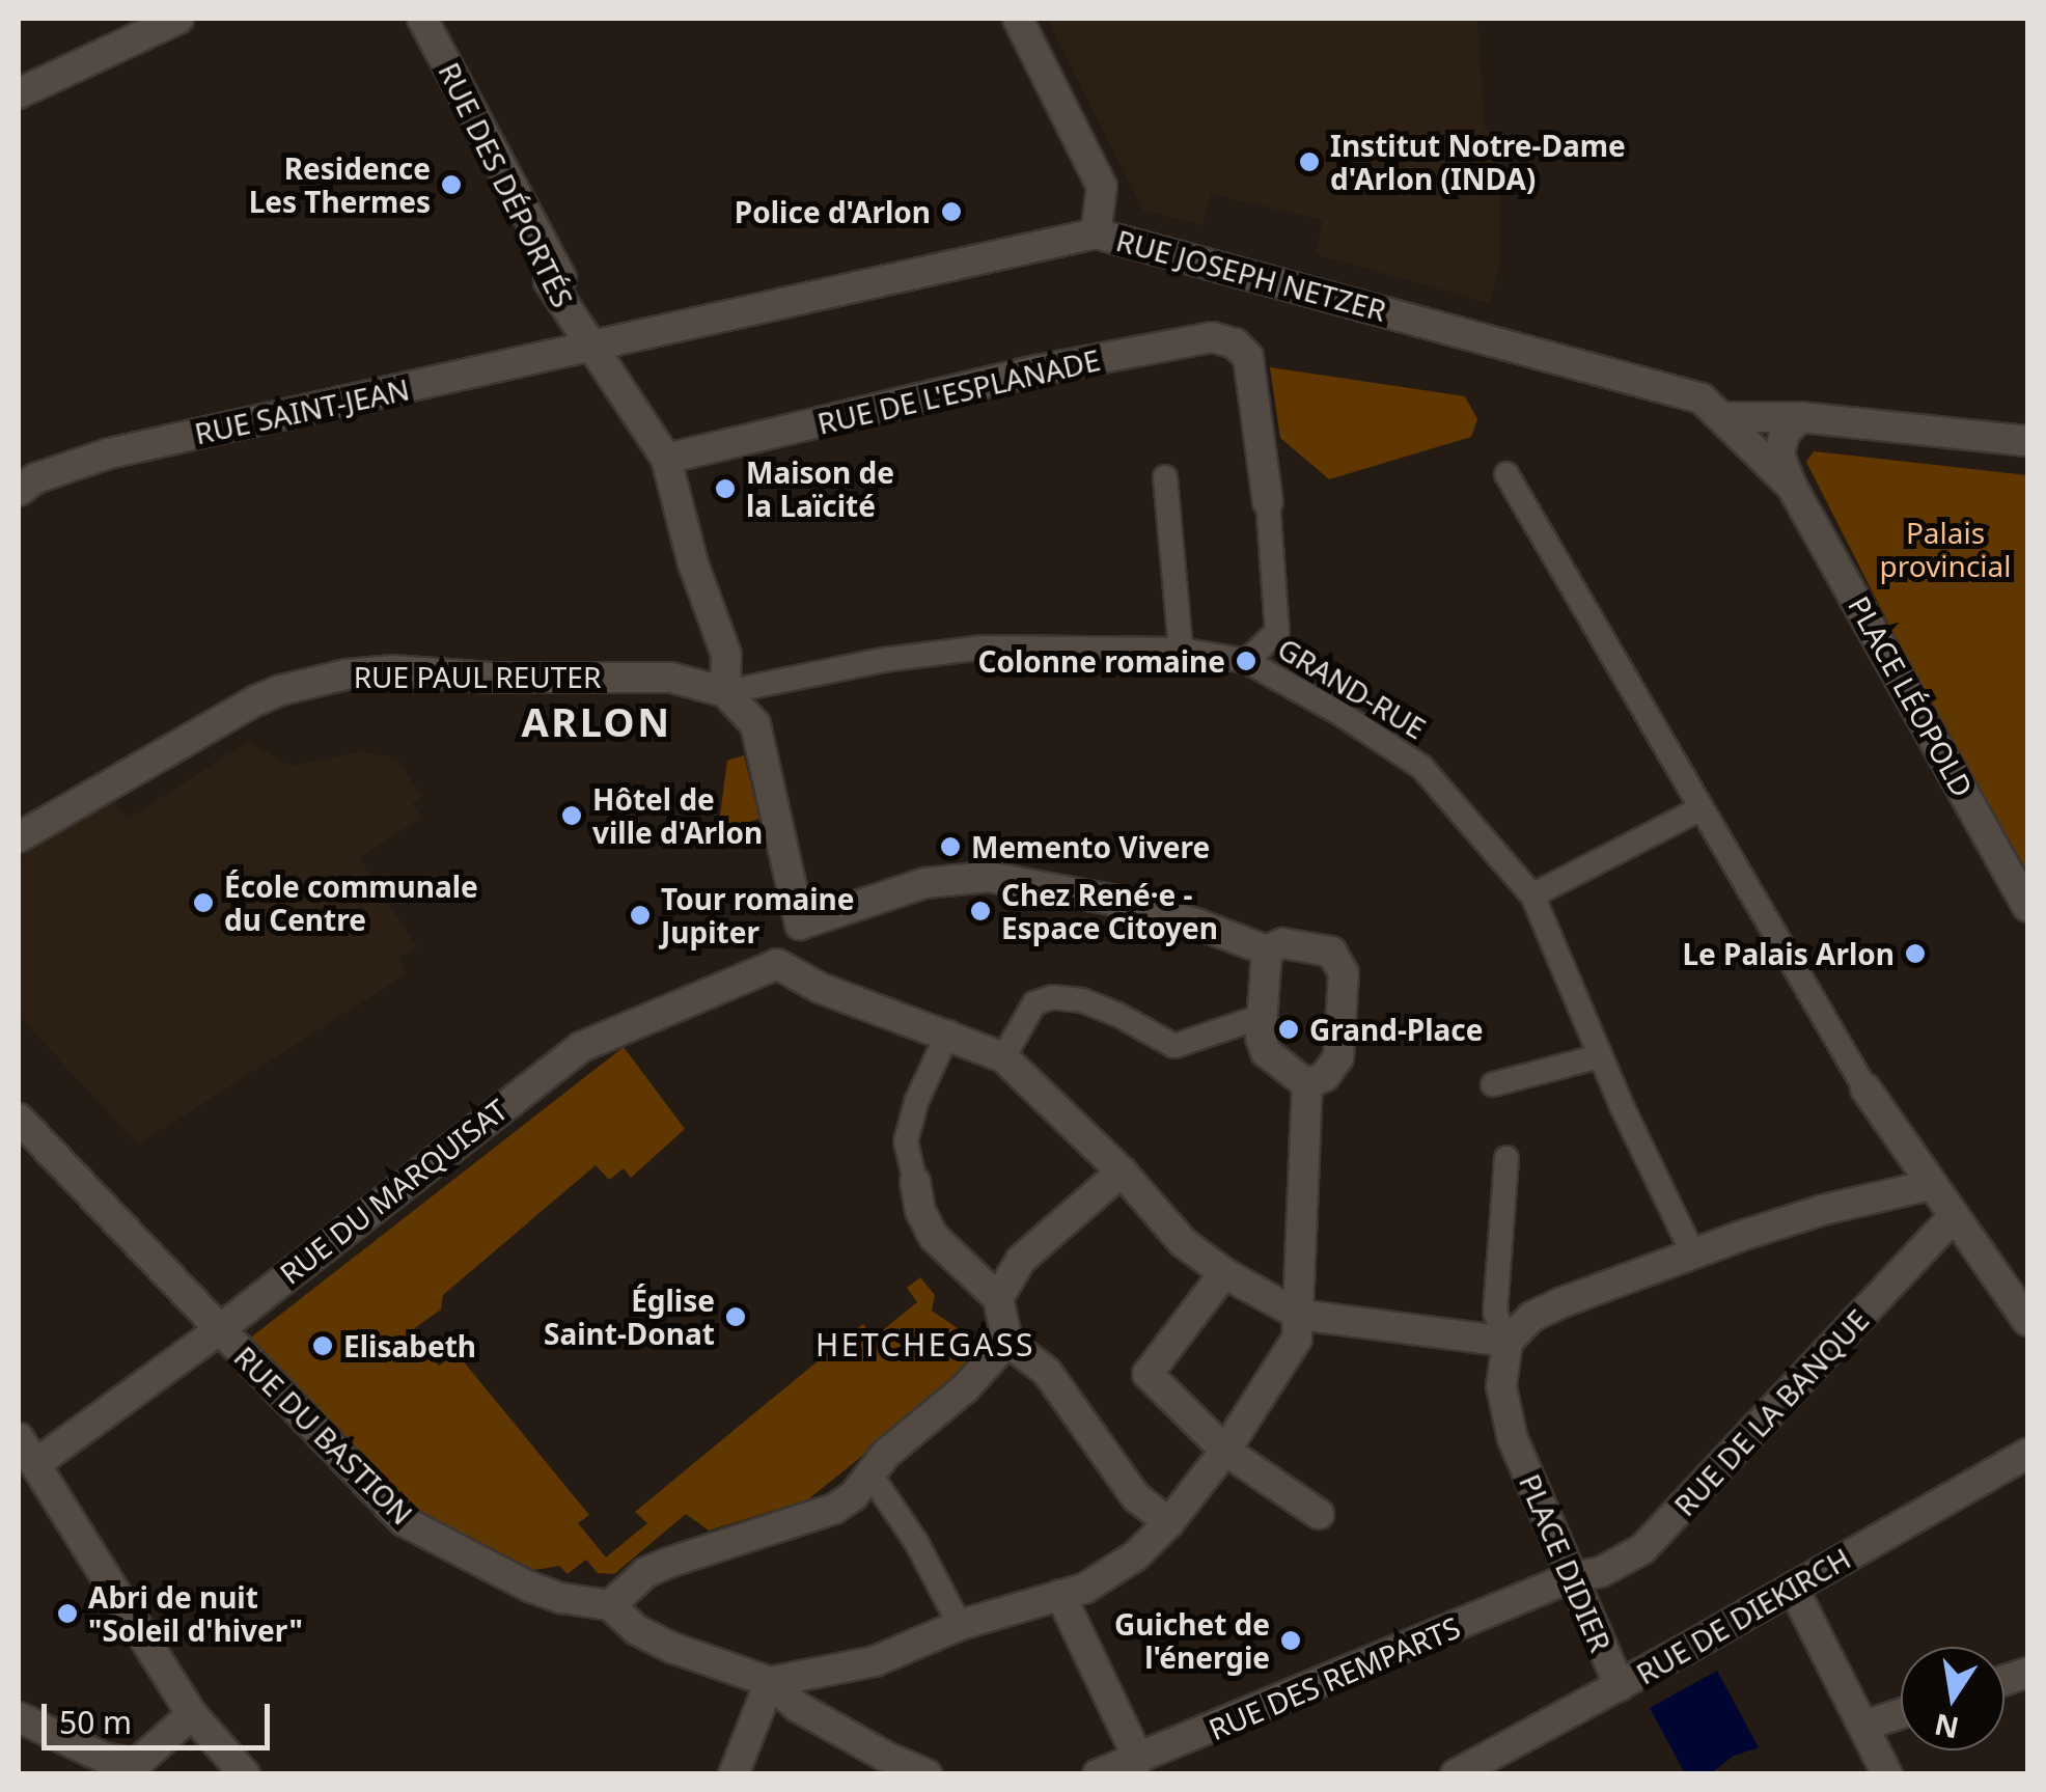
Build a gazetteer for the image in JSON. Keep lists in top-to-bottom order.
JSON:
{
  "streets": {
    "street": [
      "RUE DES DÉPORTÉS",
      "RUE JOSEPH NETZER",
      "RUE DE L'ESPLANADE",
      "RUE SAINT-JEAN",
      "RUE PAUL REUTER",
      "GRAND-RUE",
      "PLACE LÉOPOLD",
      "RUE DU MARQUISAT",
      "RUE DE LA BANQUE",
      "RUE DU BASTION",
      "PLACE DIDIER",
      "RUE DE DIEKIRCH",
      "RUE DES REMPARTS"
    ]
  },
  "crossings": [
    ["RUE DES DÉPORTÉS", "RUE JOSEPH NETZER"],
    ["RUE DES DÉPORTÉS", "RUE DE L'ESPLANADE"],
    ["RUE DES DÉPORTÉS", "RUE SAINT-JEAN"],
    ["RUE DES DÉPORTÉS", "RUE PAUL REUTER"],
    ["RUE DES DÉPORTÉS", "GRAND-RUE"],
    ["RUE JOSEPH NETZER", "RUE SAINT-JEAN"],
    ["RUE JOSEPH NETZER", "PLACE LÉOPOLD"],
    ["RUE PAUL REUTER", "GRAND-RUE"],
    ["RUE DU MARQUISAT", "RUE DU BASTION"],
    ["RUE DE LA BANQUE", "PLACE DIDIER"],
    ["RUE DE LA BANQUE", "RUE DES REMPARTS"],
    ["PLACE DIDIER", "RUE DE DIEKIRCH"],
    ["PLACE DIDIER", "RUE DES REMPARTS"]
  ],
  "districts": ["ARLON", "HETCHEGASS"],
  "parks": ["Palais provincial"],
  "places": [
    "Institut Notre-Dame d'Arlon (INDA)",
    "Residence Les Thermes",
    "Police d'Arlon",
    "Maison de la Laïcité",
    "Colonne romaine",
    "Hôtel de ville d'Arlon",
    "Memento Vivere",
    "École communale du Centre",
    "Chez René·e - Espace Citoyen",
    "Tour romaine Jupiter",
    "Le Palais Arlon",
    "Grand-Place",
    "Église Saint-Donat",
    "Elisabeth",
    "Abri de nuit \"Soleil d'hiver\"",
    "Guichet de l'énergie"
  ],
  "scale_bar": "50 m",
  "north": "bottom"
}
